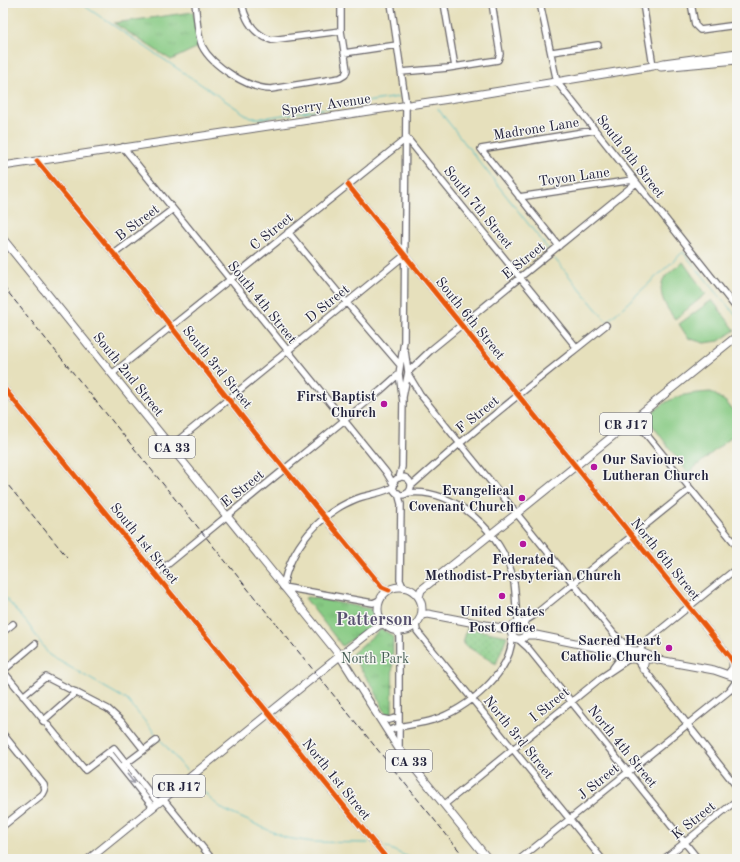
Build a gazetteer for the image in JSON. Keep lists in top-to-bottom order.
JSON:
{
  "streets": {
    "main road": [
      "Sperry Avenue",
      "South 2nd Street",
      "CR J17",
      "CA 33"
    ],
    "street": [
      "Madrone Lane",
      "South 9th Street",
      "Toyon Lane",
      "South 7th Street",
      "B Street",
      "C Street",
      "E Street",
      "South 4th Street",
      "D Street",
      "South 6th Street",
      "South 3rd Street",
      "F Street",
      "South 1st Street",
      "North 6th Street",
      "I Street",
      "North 3rd Street",
      "North 4th Street",
      "North 1st Street",
      "J Street",
      "K Street"
    ]
  },
  "crossings": [
    ["Sperry Avenue", "South 9th Street"],
    ["Sperry Avenue", "South 4th Street"],
    ["Sperry Avenue", "South 3rd Street"],
    ["Madrone Lane", "South 9th Street"],
    ["Madrone Lane", "Toyon Lane"],
    ["South 9th Street", "Toyon Lane"],
    ["South 9th Street", "E Street"],
    ["Toyon Lane", "E Street"],
    ["South 7th Street", "C Street"],
    ["South 7th Street", "E Street"],
    ["South 7th Street", "F Street"],
    ["B Street", "South 4th Street"],
    ["B Street", "South 3rd Street"],
    ["C Street", "South 4th Street"],
    ["C Street", "South 6th Street"],
    ["C Street", "South 3rd Street"],
    ["C Street", "South 2nd Street"],
    ["E Street", "South 4th Street"],
    ["E Street", "South 6th Street"],
    ["E Street", "South 3rd Street"],
    ["E Street", "South 2nd Street"],
    ["E Street", "South 1st Street"],
    ["South 4th Street", "D Street"],
    ["South 4th Street", "F Street"],
    ["D Street", "South 6th Street"],
    ["D Street", "South 3rd Street"],
    ["D Street", "South 2nd Street"],
    ["South 6th Street", "F Street"],
    ["South 6th Street", "CR J17"],
    ["South 6th Street", "North 6th Street"],
    ["South 3rd Street", "CR J17"],
    ["South 3rd Street", "North 3rd Street"],
    ["South 2nd Street", "CR J17"],
    ["South 2nd Street", "CA 33"],
    ["CR J17", "CA 33"],
    ["CR J17", "South 1st Street"],
    ["CR J17", "North 6th Street"],
    ["CR J17", "North 3rd Street"],
    ["CR J17", "North 1st Street"],
    ["CA 33", "I Street"],
    ["South 1st Street", "North 1st Street"],
    ["North 6th Street", "I Street"],
    ["I Street", "North 3rd Street"],
    ["I Street", "North 4th Street"],
    ["North 3rd Street", "J Street"],
    ["North 4th Street", "J Street"],
    ["North 4th Street", "K Street"]
  ],
  "districts": ["Patterson"],
  "parks": ["North Park"],
  "places": [
    "First Baptist Church",
    "Our Saviours Lutheran Church",
    "Evangelical Covenant Church",
    "Federated Methodist-Presbyterian Church",
    "United States Post Office",
    "Sacred Heart Catholic Church"
  ]
}
